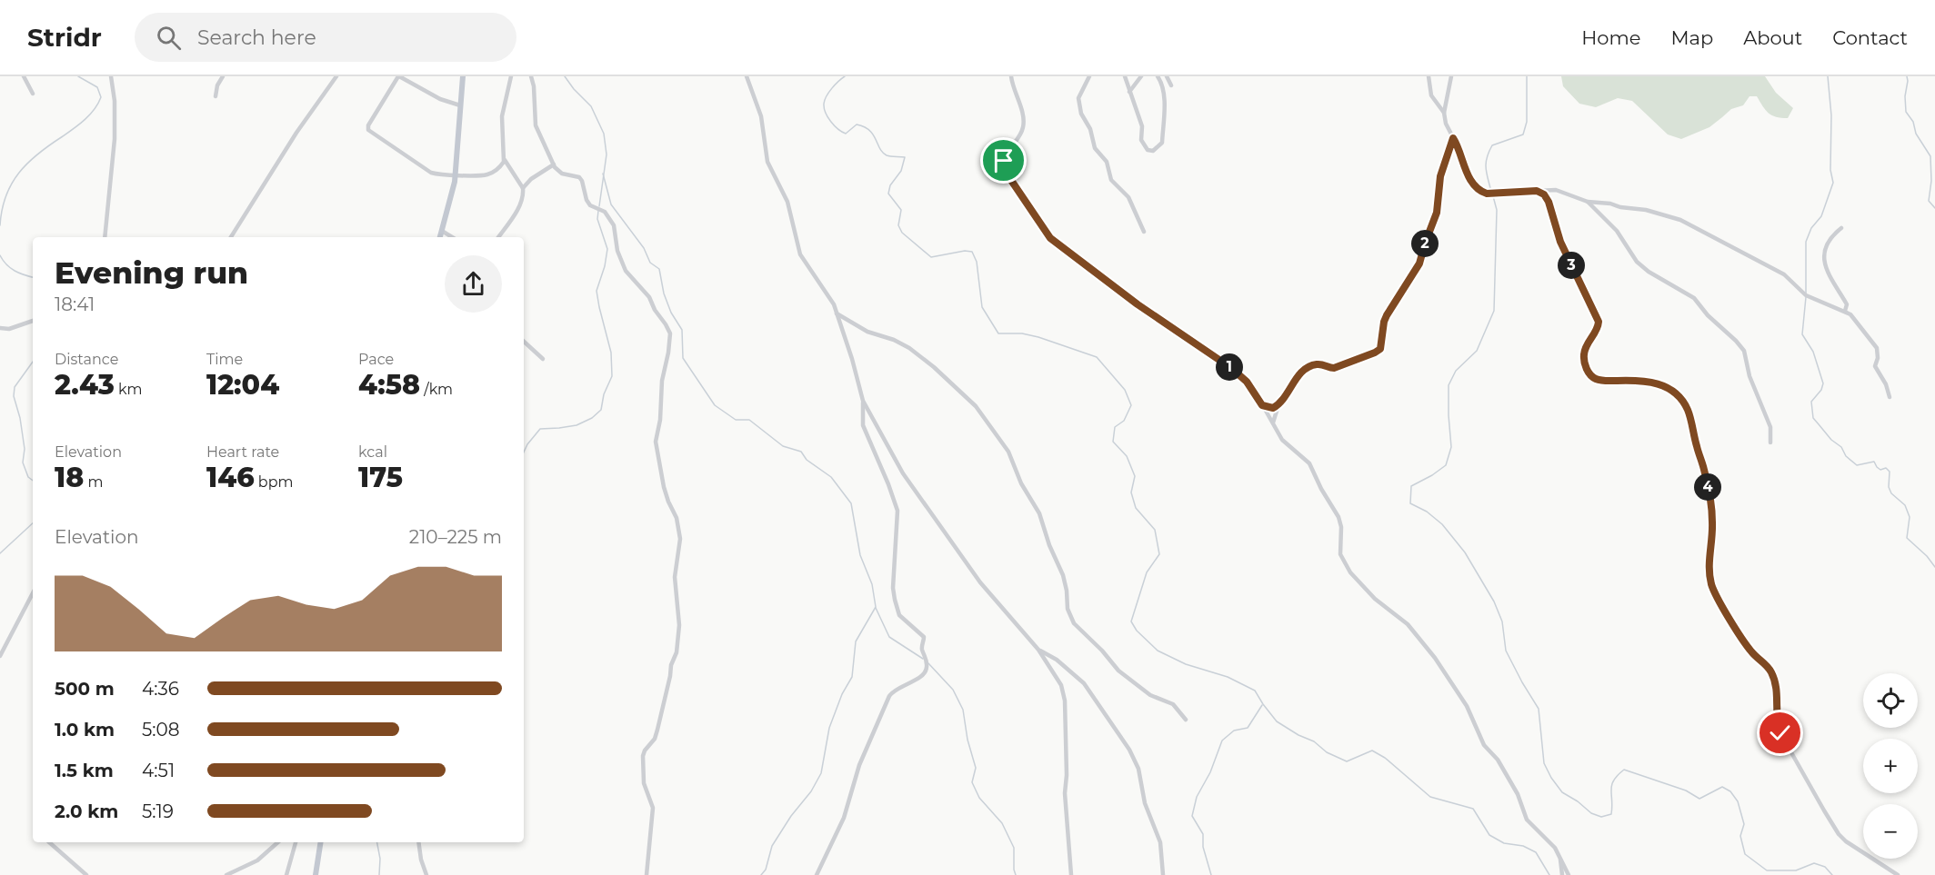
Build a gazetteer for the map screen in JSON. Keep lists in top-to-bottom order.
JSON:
{
  "page": {
    "header": "Stridr",
    "search": "Search here",
    "nav": [
      "Home",
      "Map",
      "About",
      "Contact"
    ],
    "pins": [
      "2",
      "3",
      "1",
      "4"
    ],
    "heading": ["Evening run", "18:41"],
    "stats": [
      ["Distance", "2.43 km"],
      ["Time", "12:04"],
      ["Pace", "4:58 /km"],
      ["Elevation", "18 m"],
      ["Heart rate", "146 bpm"],
      ["kcal", "175"]
    ],
    "chart": ["Elevation", "210–225 m"],
    "list": [
      {
        "name": "500 m",
        "note": "4:36"
      },
      {
        "name": "1.0 km",
        "note": "5:08"
      },
      {
        "name": "1.5 km",
        "note": "4:51"
      },
      {
        "name": "2.0 km",
        "note": "5:19"
      }
    ],
    "map_buttons": ["+", "−"]
  }
}
